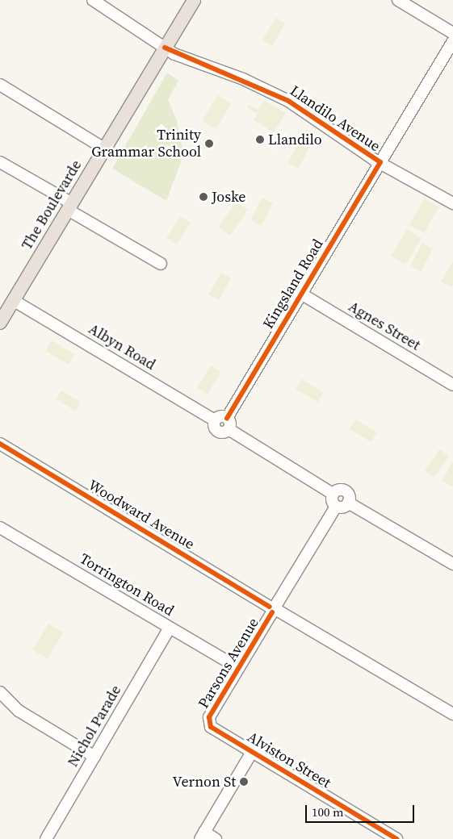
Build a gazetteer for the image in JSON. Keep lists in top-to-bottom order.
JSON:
{
  "streets": {
    "main road": ["The Boulevarde"],
    "street": [
      "Llandilo Avenue",
      "Kingsland Road",
      "Agnes Street",
      "Albyn Road",
      "Woodward Avenue",
      "Torrington Road",
      "Parsons Avenue",
      "Nichol Parade",
      "Alviston Street"
    ]
  },
  "crossings": [
    ["Llandilo Avenue", "The Boulevarde"],
    ["Llandilo Avenue", "Kingsland Road"],
    ["The Boulevarde", "Albyn Road"],
    ["Kingsland Road", "Agnes Street"],
    ["Woodward Avenue", "Parsons Avenue"],
    ["Torrington Road", "Parsons Avenue"],
    ["Torrington Road", "Nichol Parade"],
    ["Parsons Avenue", "Alviston Street"]
  ],
  "places": [
    "Llandilo",
    "Trinity Grammar School",
    "Joske",
    "Vernon St"
  ],
  "scale_bar": "100 m"
}
